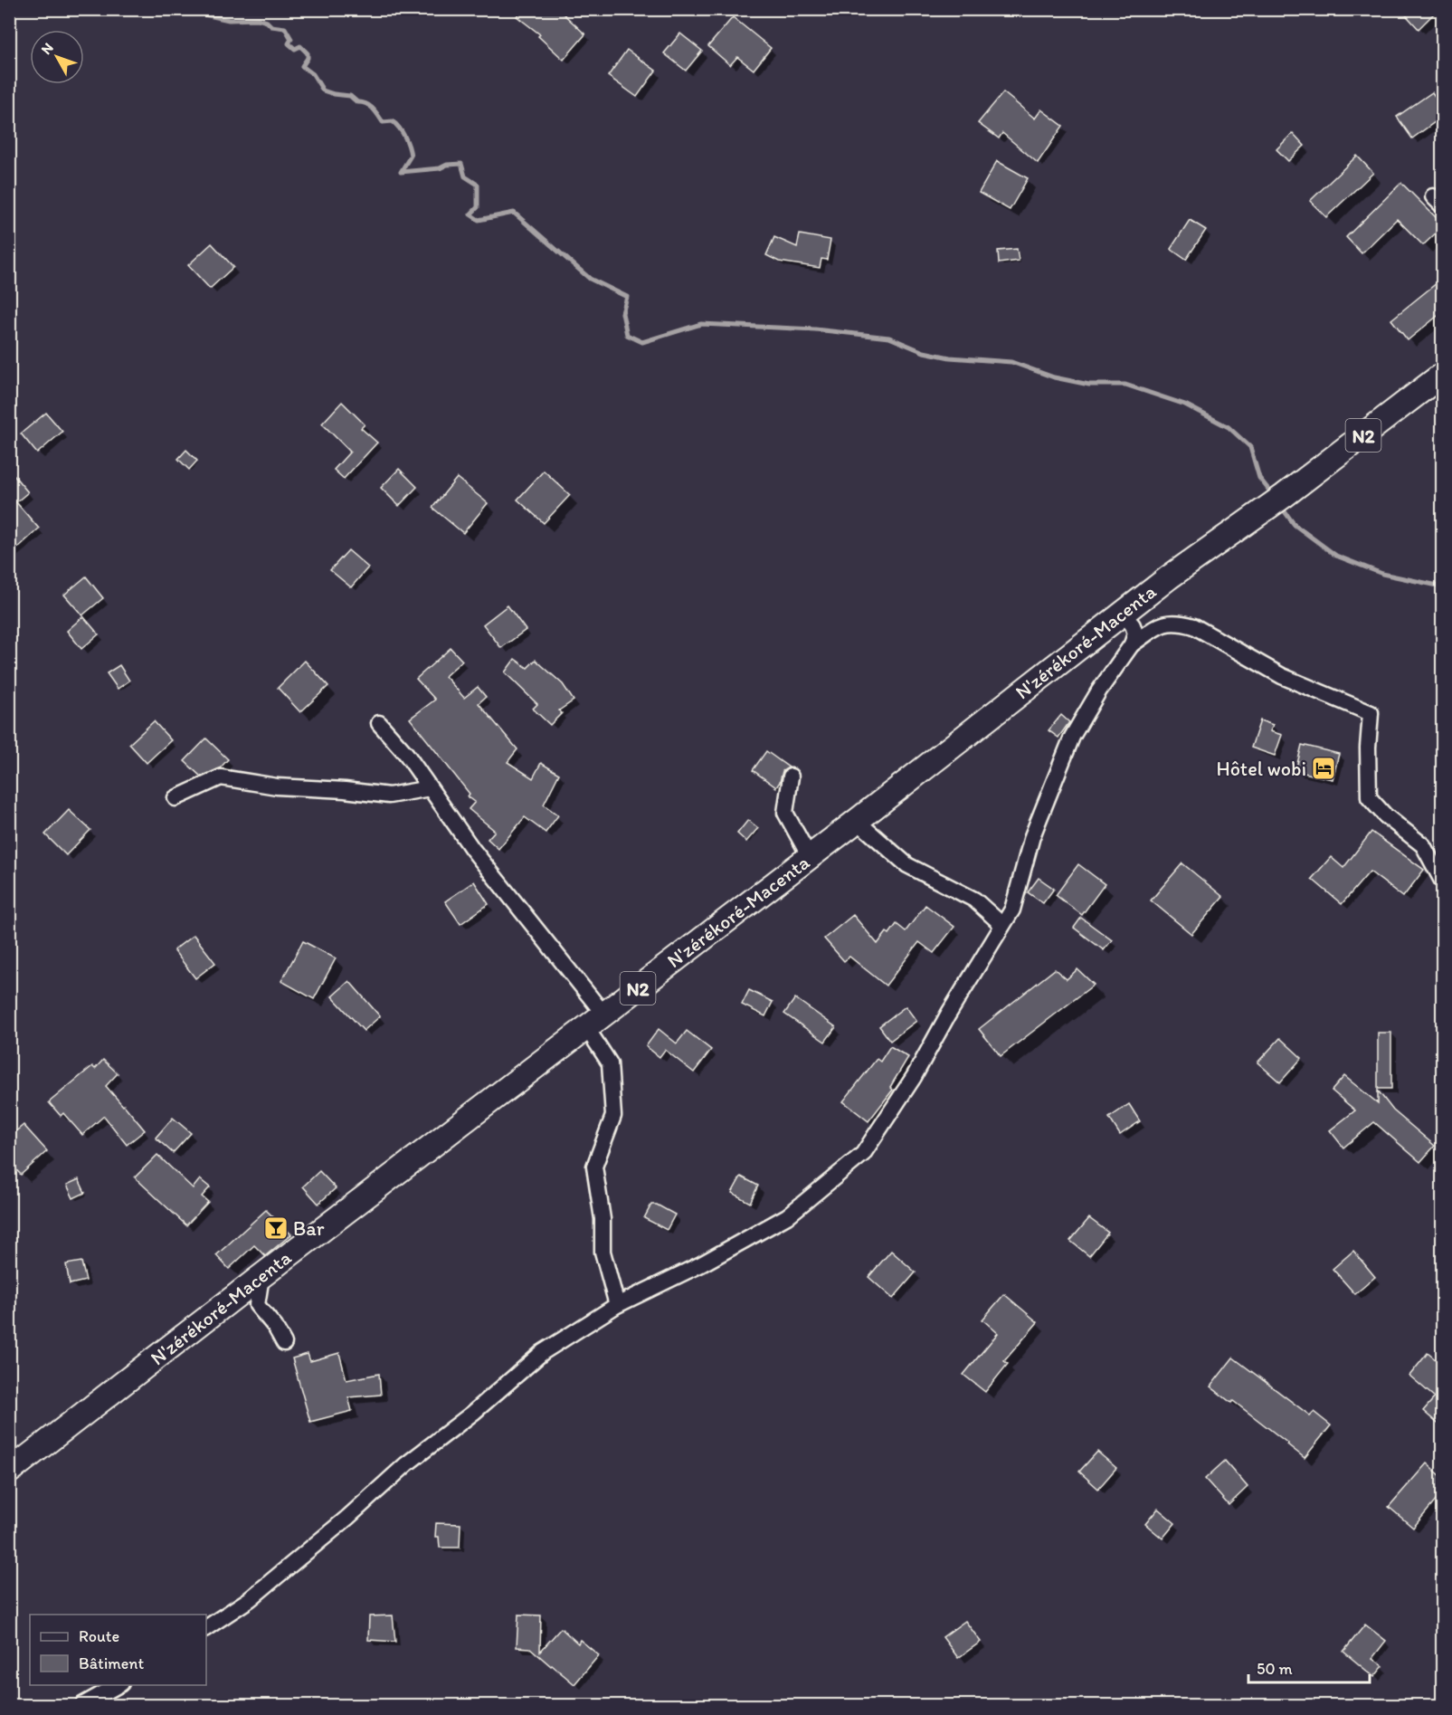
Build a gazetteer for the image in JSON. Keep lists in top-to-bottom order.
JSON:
{
  "streets": {
    "highway": ["N2", "N'zérékoré-Macenta"]
  },
  "places": {
    "hotel": ["Hôtel wobi"],
    "bar": ["Bar"]
  },
  "legend": ["Route", "Bâtiment"],
  "scale_bar": "50 m",
  "north": "top left"
}
